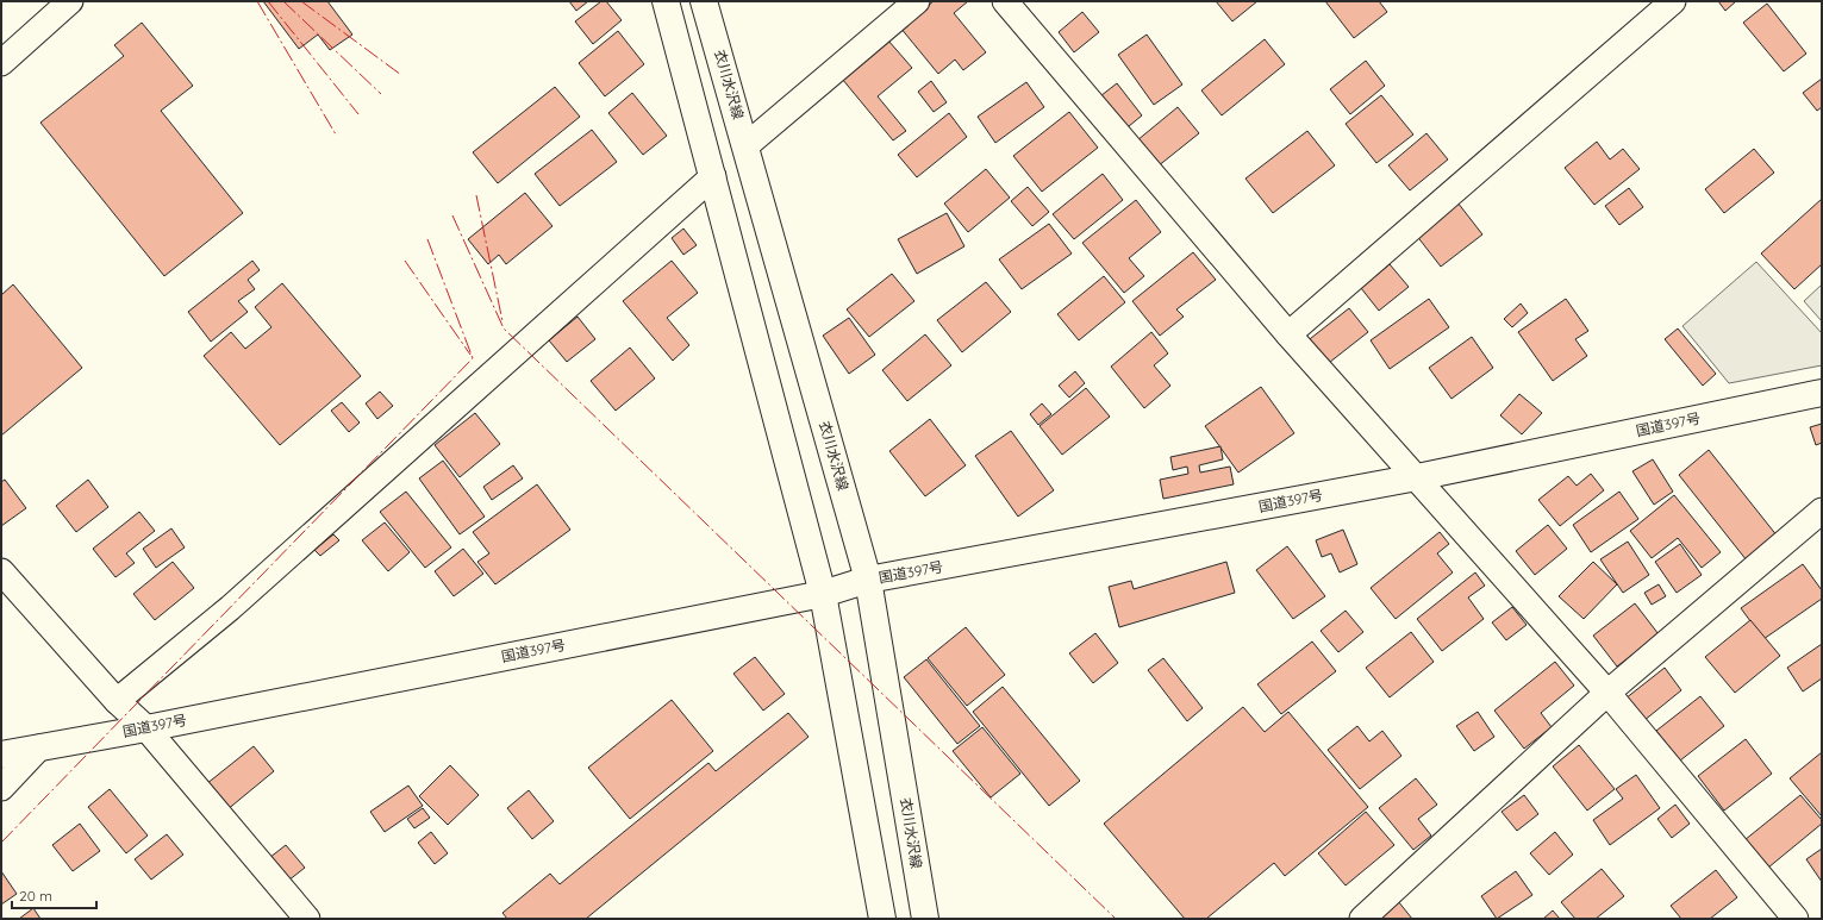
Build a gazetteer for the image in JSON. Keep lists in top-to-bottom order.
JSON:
{
  "streets": {
    "main road": ["衣川水沢線", "国道397号"]
  },
  "crossings": [
    ["衣川水沢線", "国道397号"]
  ],
  "scale_bar": "20 m"
}
